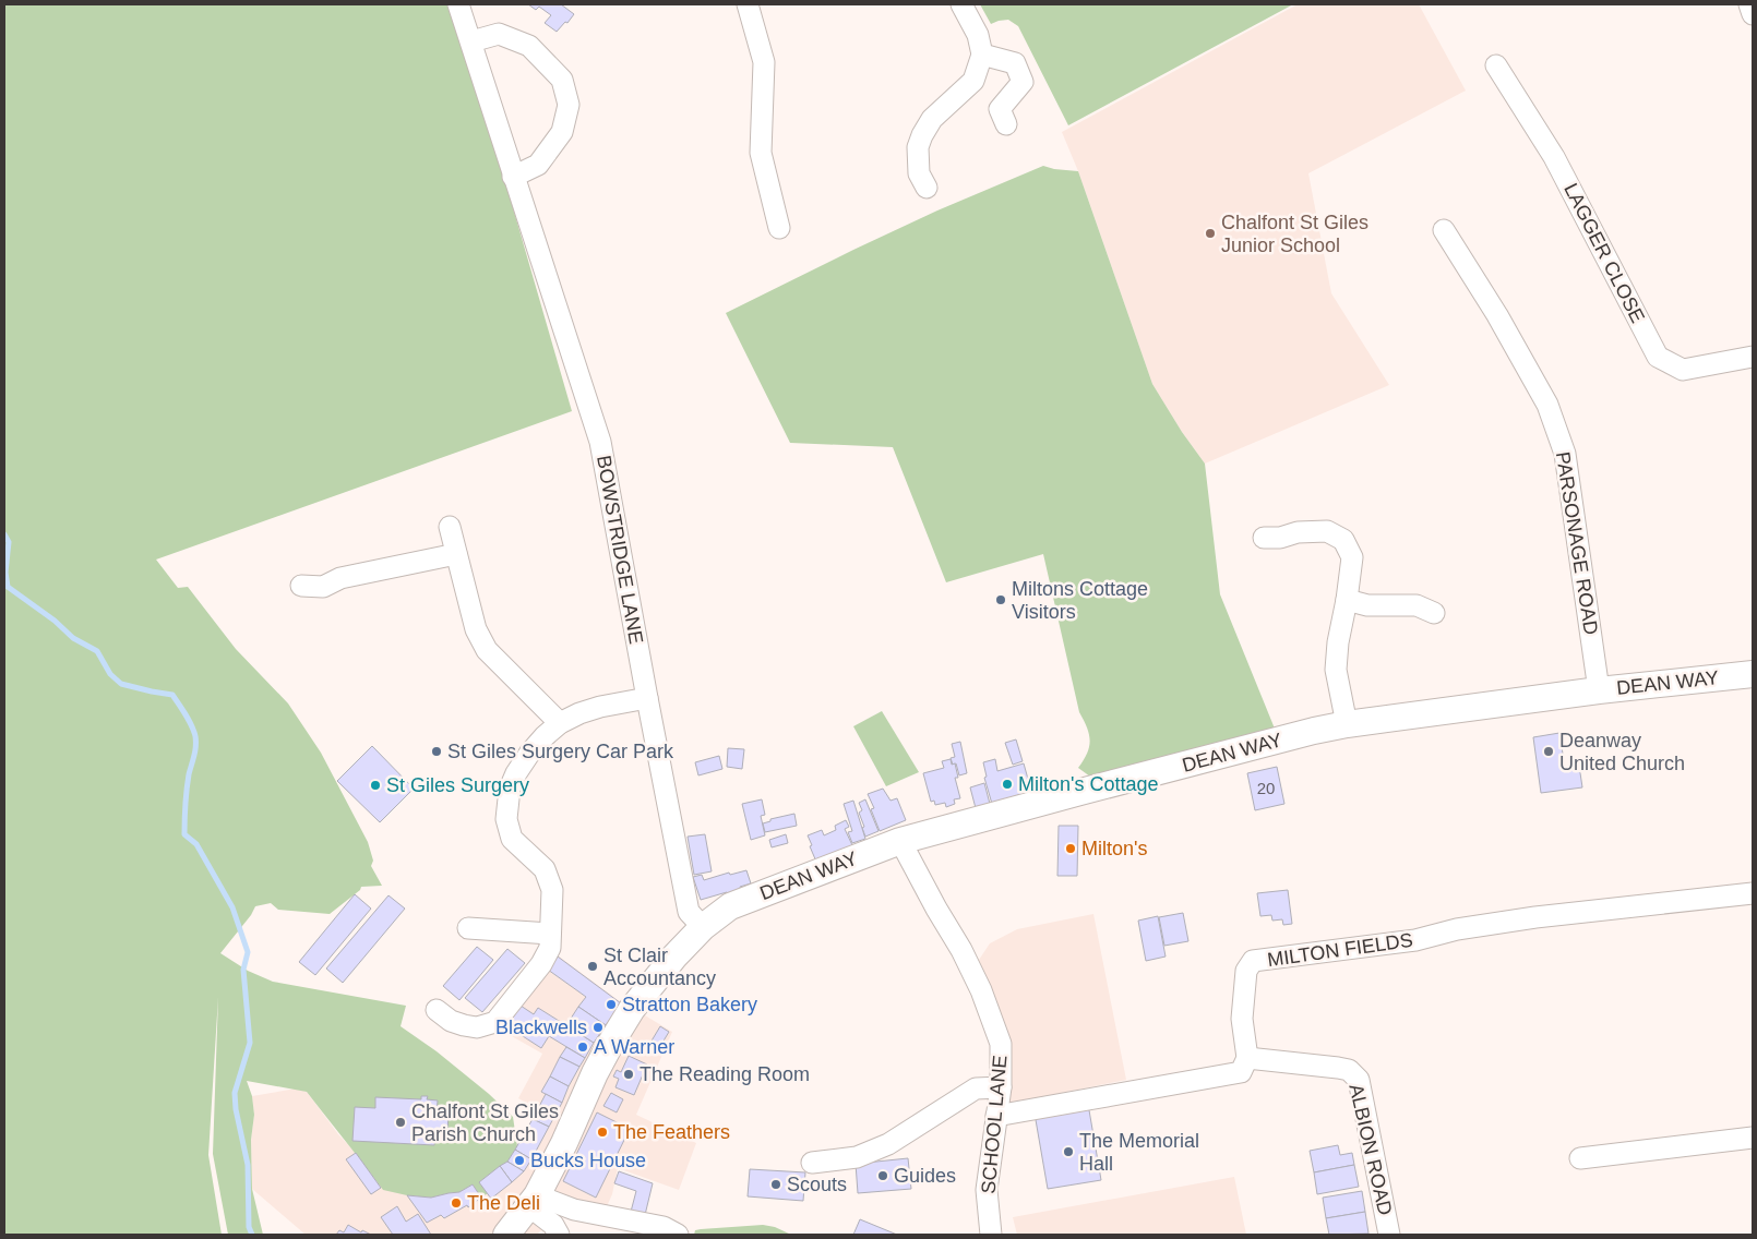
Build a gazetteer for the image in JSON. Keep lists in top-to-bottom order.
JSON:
{
  "streets": {
    "street": [
      "LAGGER CLOSE",
      "PARSONAGE ROAD",
      "BOWSTRIDGE LANE",
      "DEAN WAY",
      "MILTON FIELDS",
      "SCHOOL LANE",
      "ALBION ROAD"
    ]
  },
  "crossings": [
    ["PARSONAGE ROAD", "DEAN WAY"],
    ["BOWSTRIDGE LANE", "DEAN WAY"],
    ["DEAN WAY", "SCHOOL LANE"],
    ["MILTON FIELDS", "ALBION ROAD"]
  ],
  "places": [
    "Chalfont St Giles Junior School",
    "Miltons Cottage Visitors",
    "St Giles Surgery Car Park",
    "Deanway United Church",
    "Milton's Cottage",
    "St Giles Surgery",
    "Milton's",
    "St Clair Accountancy",
    "Stratton Bakery",
    "Blackwells",
    "A Warner",
    "The Reading Room",
    "Chalfont St Giles Parish Church",
    "The Feathers",
    "The Memorial Hall",
    "Bucks House",
    "Guides",
    "Scouts",
    "The Deli"
  ],
  "house_numbers": ["20"]
}
